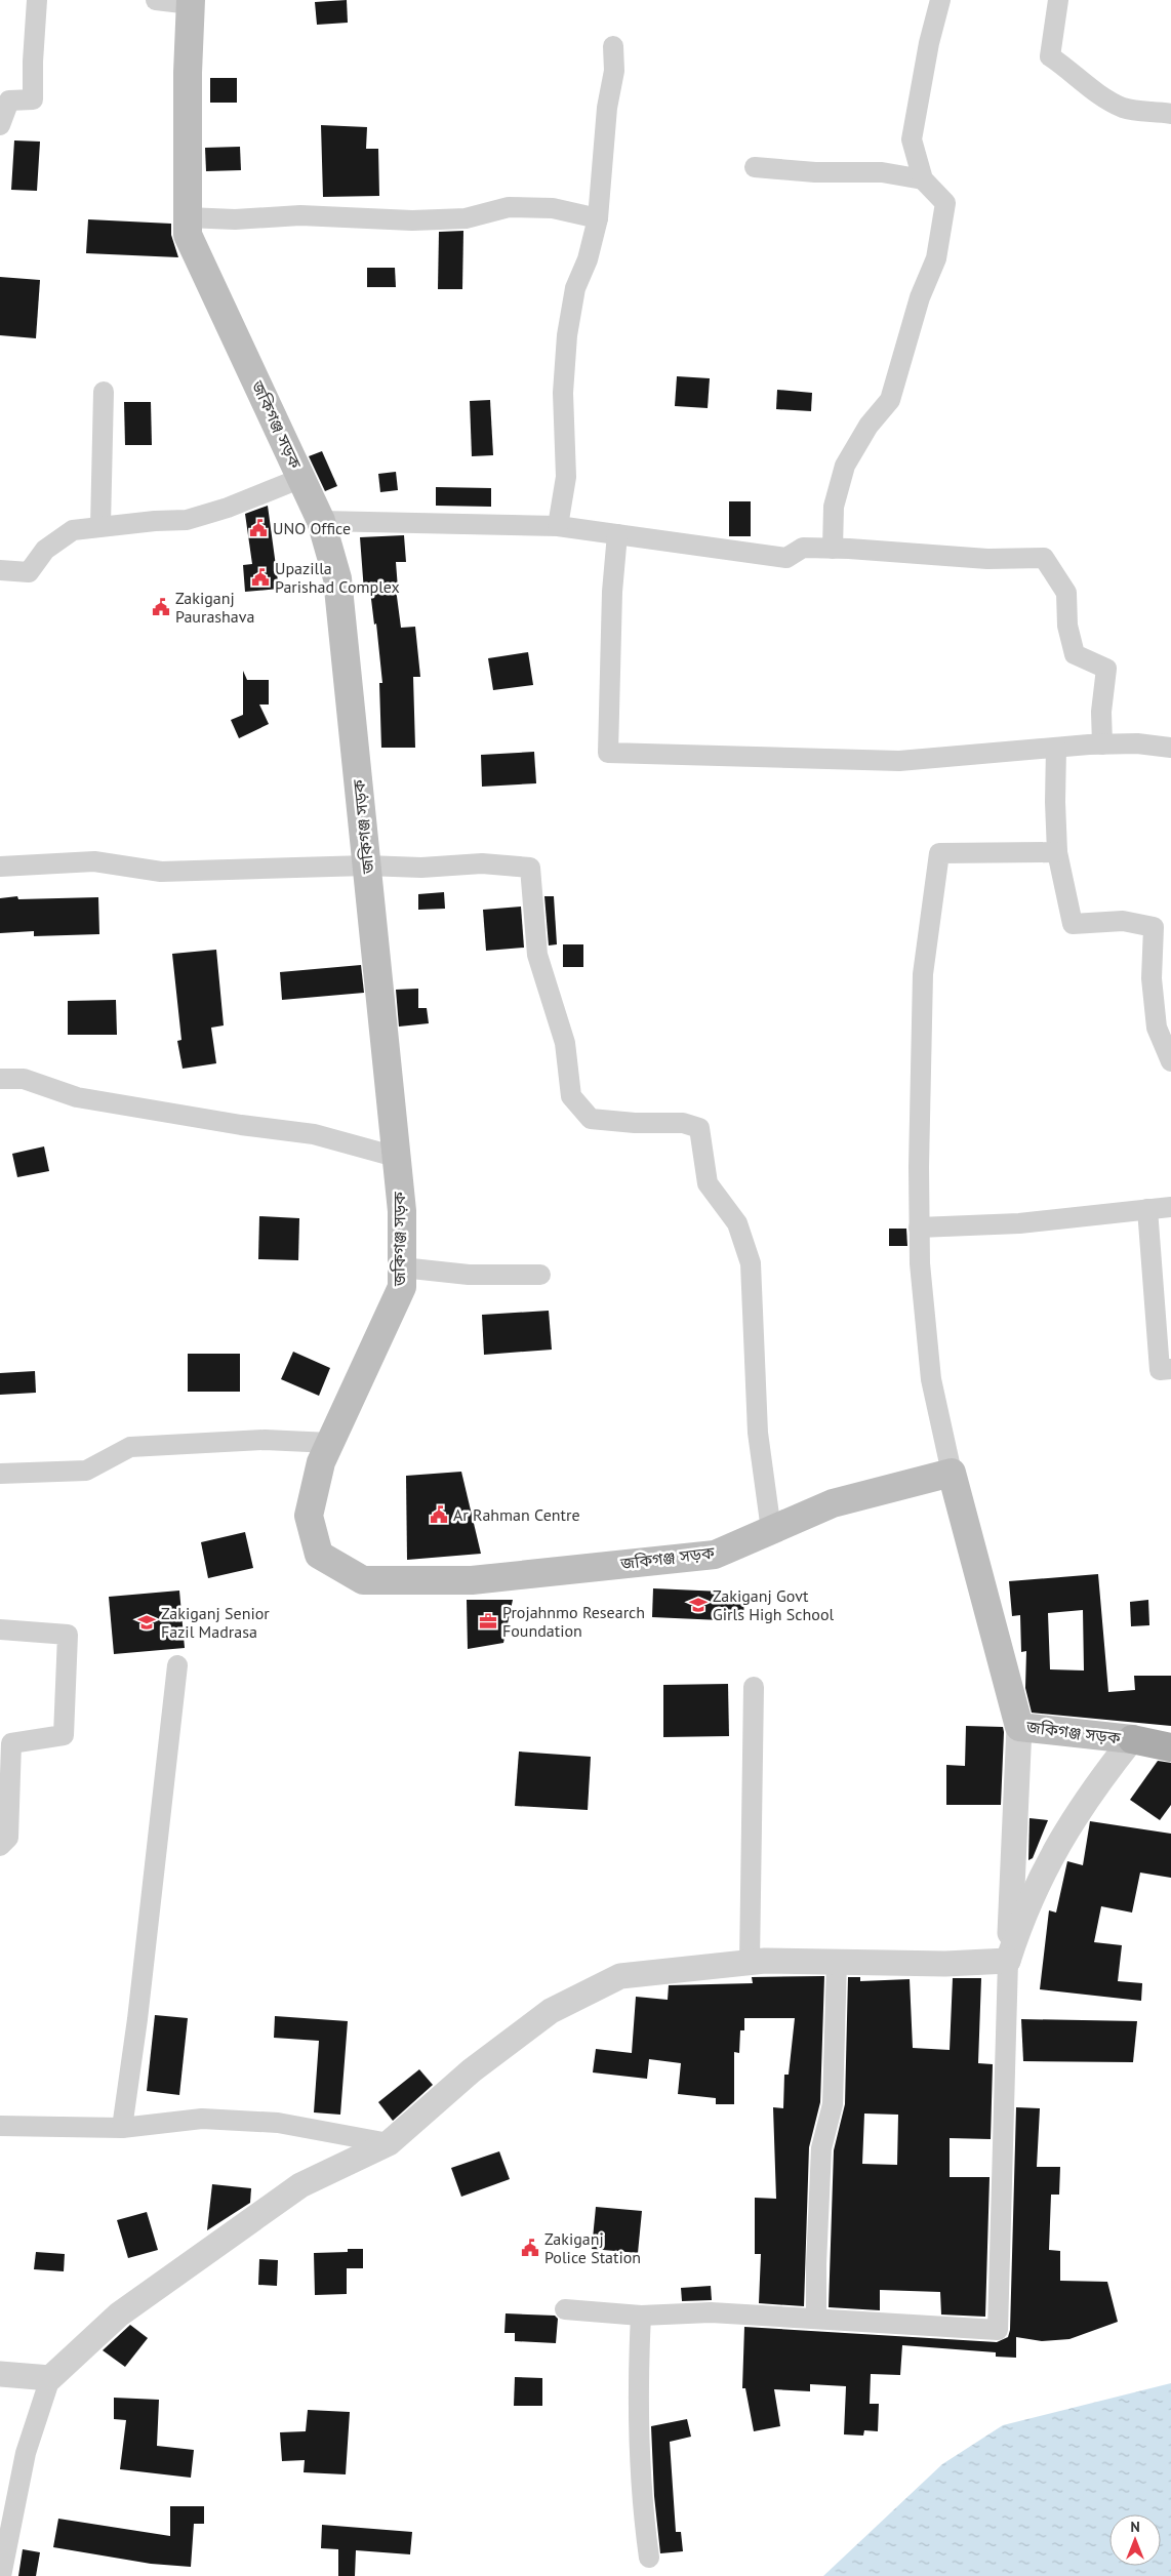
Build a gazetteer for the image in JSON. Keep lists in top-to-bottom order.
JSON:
{
  "streets": {
    "main road": ["জকিগঞ্জ সড়ক"]
  },
  "places": {
    "public building": [
      "UNO Office",
      "Upazilla Parishad Complex",
      "Zakiganj Paurashava",
      "Ar Rahman Centre",
      "Zakiganj Police Station"
    ],
    "school or university": ["Zakiganj Govt Girls High School", "Zakiganj Senior Fazil Madrasa"],
    "office": ["Projahnmo Research Foundation"]
  },
  "north": "top"
}
